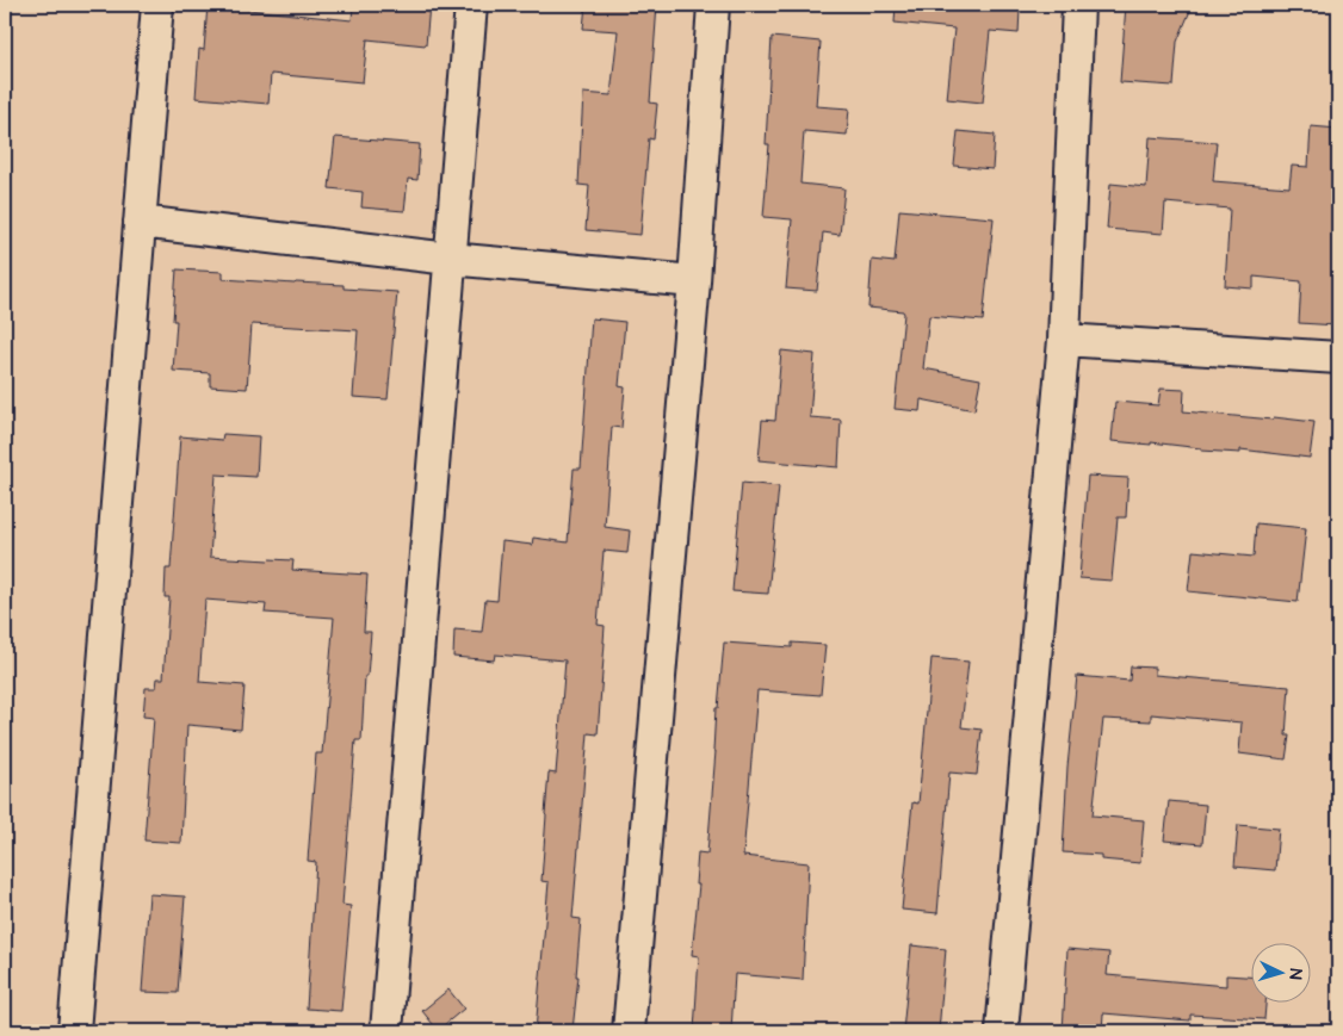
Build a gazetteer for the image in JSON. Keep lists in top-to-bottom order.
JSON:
{
  "north": "right"
}
